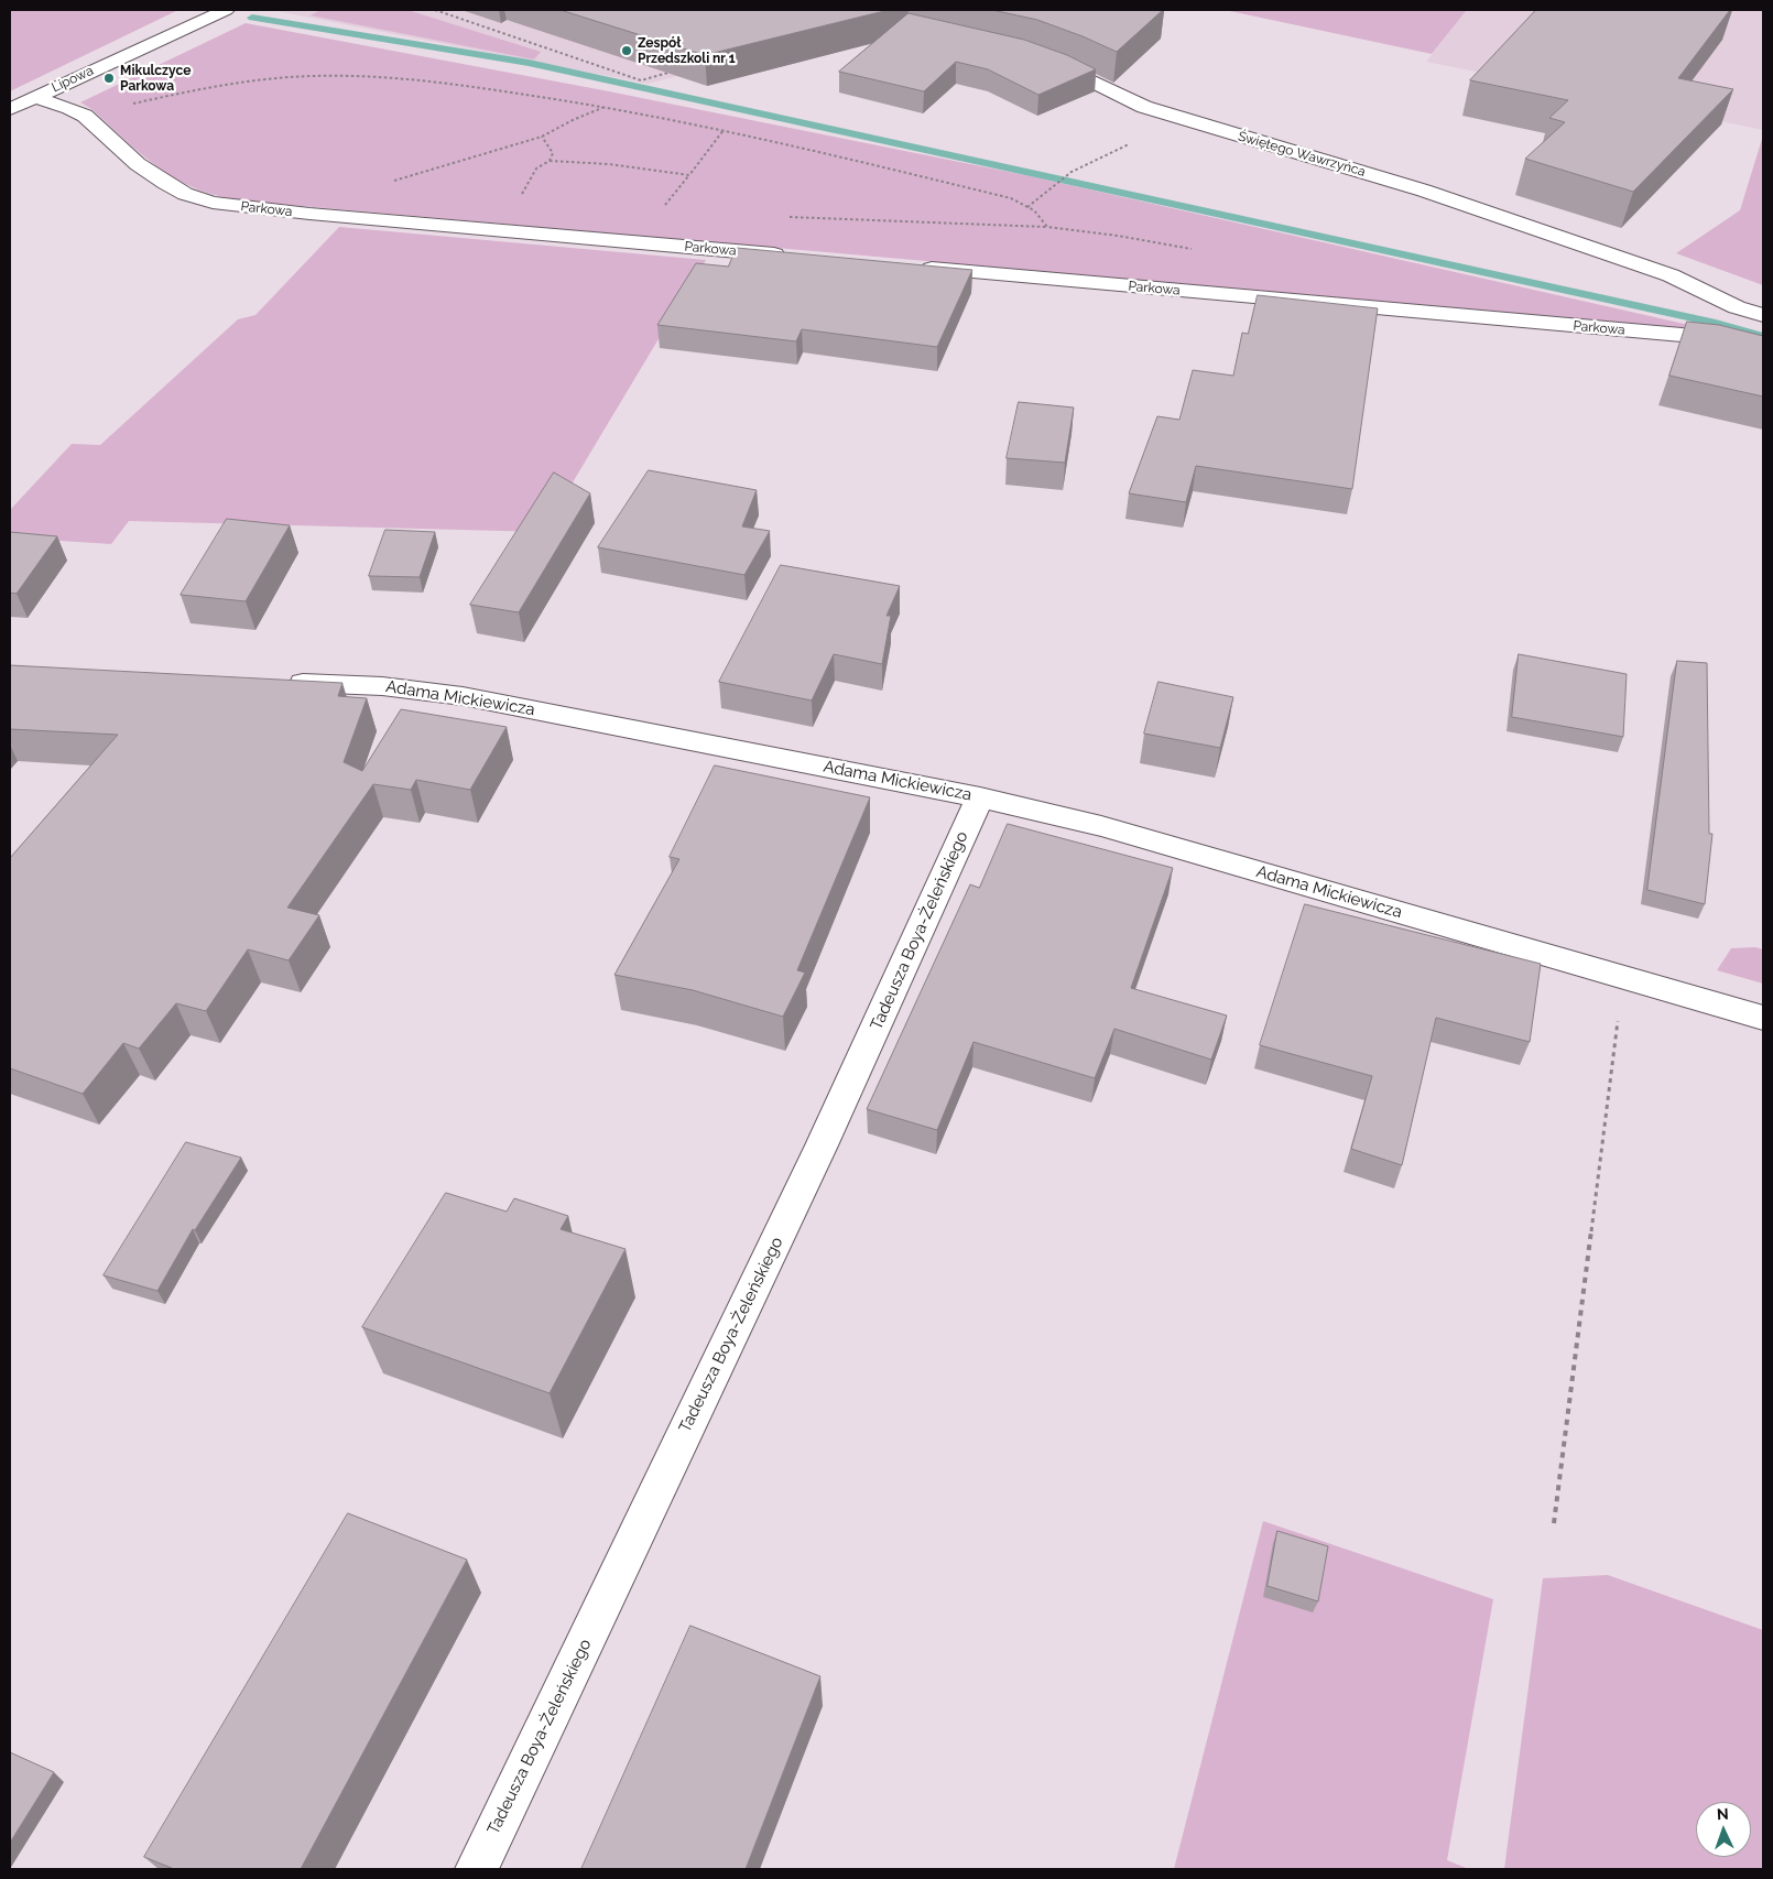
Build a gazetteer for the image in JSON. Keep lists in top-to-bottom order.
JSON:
{
  "streets": {
    "street": [
      "Lipowa",
      "Świętego Wawrzyńca",
      "Parkowa",
      "Adama Mickiewicza",
      "Tadeusza Boya-Żeleńskiego"
    ]
  },
  "crossings": [
    ["Lipowa", "Parkowa"],
    ["Adama Mickiewicza", "Tadeusza Boya-Żeleńskiego"]
  ],
  "places": ["Zespół Przedszkoli nr 1", "Mikulczyce Parkowa"],
  "north": "top"
}
